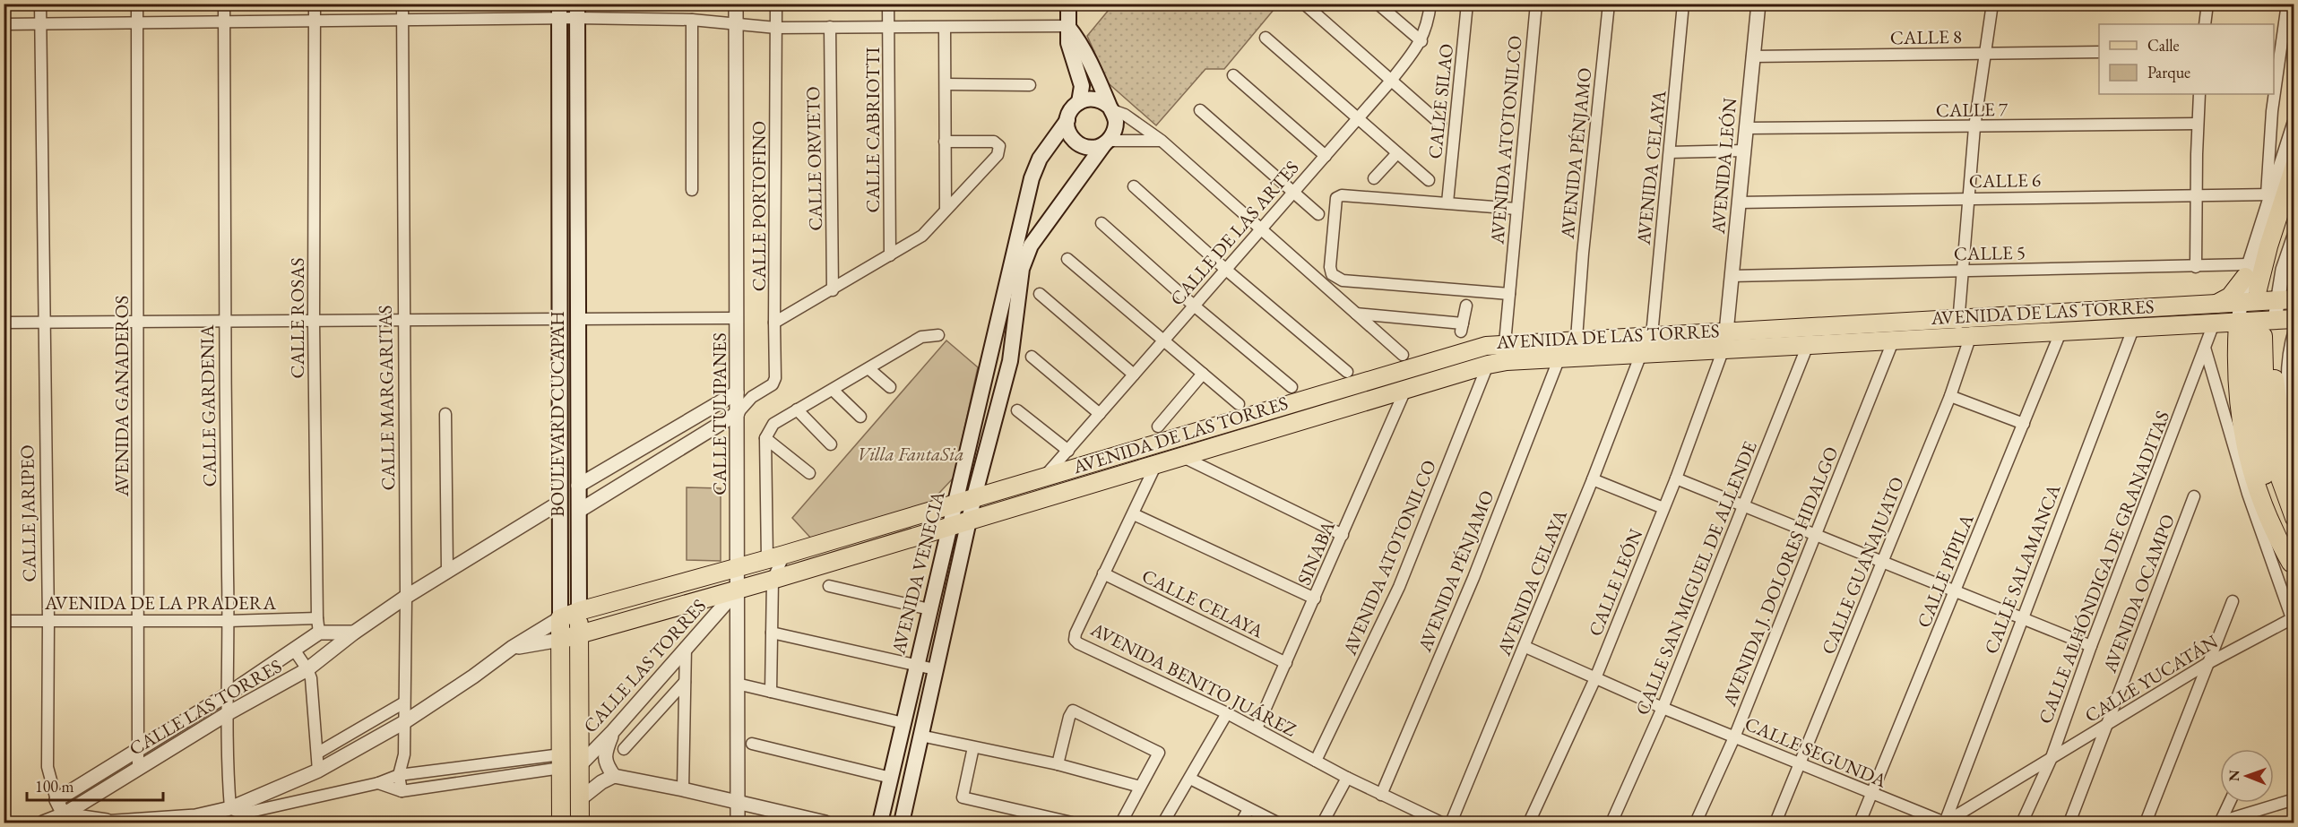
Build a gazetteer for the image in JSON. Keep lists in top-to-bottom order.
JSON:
{
  "streets": {
    "main road": ["AVENIDA DE LAS TORRES", "BOULEVARD CUCAPAH", "AVENIDA VENECIA"],
    "street": [
      "CALLE 8",
      "CALLE SILAO",
      "CALLE 7",
      "CALLE CABRIOTTI",
      "AVENIDA ATOTONILCO",
      "AVENIDA PÉNJAMO",
      "CALLE ORVIETO",
      "AVENIDA LEÓN",
      "AVENIDA CELAYA",
      "CALLE 6",
      "CALLE PORTOFINO",
      "CALLE DE LAS ARTES",
      "CALLE 5",
      "CALLE ROSAS",
      "AVENIDA GANADEROS",
      "CALLE MARGARITAS",
      "CALLE GARDENIA",
      "CALLE TULIPANES",
      "CALLE JARIPEO",
      "SINABA",
      "CALLE GUANAJUATO",
      "CALLE ALHÓNDIGA DE GRANADITAS",
      "CALLE SALAMANCA",
      "CALLE PÍPILA",
      "AVENIDA J. DOLORES HIDALGO",
      "CALLE SAN MIGUEL DE ALLENDE",
      "CALLE LEÓN",
      "AVENIDA OCAMPO",
      "AVENIDA DE LA PRADERA",
      "CALLE CELAYA",
      "CALLE LAS TORRES",
      "CALLE YUCATÁN",
      "AVENIDA BENITO JUÁREZ",
      "CALLE SEGUNDA"
    ]
  },
  "crossings": [
    ["CALLE 8", "AVENIDA LEÓN"],
    ["CALLE 8", "CALLE GUANAJUATO"],
    ["CALLE 7", "AVENIDA LEÓN"],
    ["CALLE 7", "CALLE GUANAJUATO"],
    ["AVENIDA ATOTONILCO", "AVENIDA DE LAS TORRES"],
    ["AVENIDA ATOTONILCO", "AVENIDA BENITO JUÁREZ"],
    ["AVENIDA PÉNJAMO", "AVENIDA DE LAS TORRES"],
    ["AVENIDA PÉNJAMO", "AVENIDA BENITO JUÁREZ"],
    ["AVENIDA LEÓN", "CALLE 6"],
    ["AVENIDA LEÓN", "CALLE 5"],
    ["AVENIDA LEÓN", "AVENIDA DE LAS TORRES"],
    ["AVENIDA LEÓN", "CALLE LEÓN"],
    ["AVENIDA CELAYA", "AVENIDA DE LAS TORRES"],
    ["AVENIDA CELAYA", "CALLE SEGUNDA"],
    ["CALLE 6", "CALLE GUANAJUATO"],
    ["CALLE PORTOFINO", "CALLE TULIPANES"],
    ["CALLE DE LAS ARTES", "AVENIDA DE LAS TORRES"],
    ["CALLE 5", "CALLE GUANAJUATO"],
    ["AVENIDA DE LAS TORRES", "BOULEVARD CUCAPAH"],
    ["AVENIDA DE LAS TORRES", "CALLE TULIPANES"],
    ["AVENIDA DE LAS TORRES", "SINABA"],
    ["AVENIDA DE LAS TORRES", "CALLE GUANAJUATO"],
    ["AVENIDA DE LAS TORRES", "CALLE ALHÓNDIGA DE GRANADITAS"],
    ["AVENIDA DE LAS TORRES", "CALLE SALAMANCA"],
    ["AVENIDA DE LAS TORRES", "CALLE PÍPILA"],
    ["AVENIDA DE LAS TORRES", "AVENIDA VENECIA"],
    ["AVENIDA DE LAS TORRES", "AVENIDA J. DOLORES HIDALGO"],
    ["AVENIDA DE LAS TORRES", "CALLE SAN MIGUEL DE ALLENDE"],
    ["AVENIDA DE LAS TORRES", "CALLE LEÓN"],
    ["AVENIDA DE LAS TORRES", "CALLE LAS TORRES"],
    ["AVENIDA DE LAS TORRES", "AVENIDA BENITO JUÁREZ"],
    ["CALLE ROSAS", "AVENIDA DE LA PRADERA"],
    ["CALLE ROSAS", "CALLE LAS TORRES"],
    ["AVENIDA GANADEROS", "AVENIDA DE LA PRADERA"],
    ["AVENIDA GANADEROS", "CALLE LAS TORRES"],
    ["CALLE MARGARITAS", "CALLE LAS TORRES"],
    ["CALLE GARDENIA", "AVENIDA DE LA PRADERA"],
    ["CALLE GARDENIA", "CALLE LAS TORRES"],
    ["BOULEVARD CUCAPAH", "CALLE LAS TORRES"],
    ["CALLE TULIPANES", "CALLE LAS TORRES"],
    ["CALLE JARIPEO", "AVENIDA DE LA PRADERA"],
    ["CALLE JARIPEO", "CALLE LAS TORRES"],
    ["SINABA", "CALLE CELAYA"],
    ["SINABA", "AVENIDA BENITO JUÁREZ"],
    ["CALLE GUANAJUATO", "CALLE SEGUNDA"],
    ["CALLE ALHÓNDIGA DE GRANADITAS", "CALLE YUCATÁN"],
    ["CALLE SALAMANCA", "CALLE YUCATÁN"],
    ["CALLE SALAMANCA", "CALLE SEGUNDA"],
    ["CALLE PÍPILA", "CALLE SEGUNDA"],
    ["AVENIDA J. DOLORES HIDALGO", "CALLE SEGUNDA"],
    ["CALLE SAN MIGUEL DE ALLENDE", "CALLE SEGUNDA"],
    ["CALLE LEÓN", "CALLE SEGUNDA"],
    ["AVENIDA OCAMPO", "CALLE YUCATÁN"],
    ["CALLE CELAYA", "AVENIDA BENITO JUÁREZ"],
    ["CALLE YUCATÁN", "CALLE SEGUNDA"]
  ],
  "parks": ["Villa FantaSia"],
  "legend": ["Calle", "Parque"],
  "scale_bar": "100 m",
  "north": "left"
}
